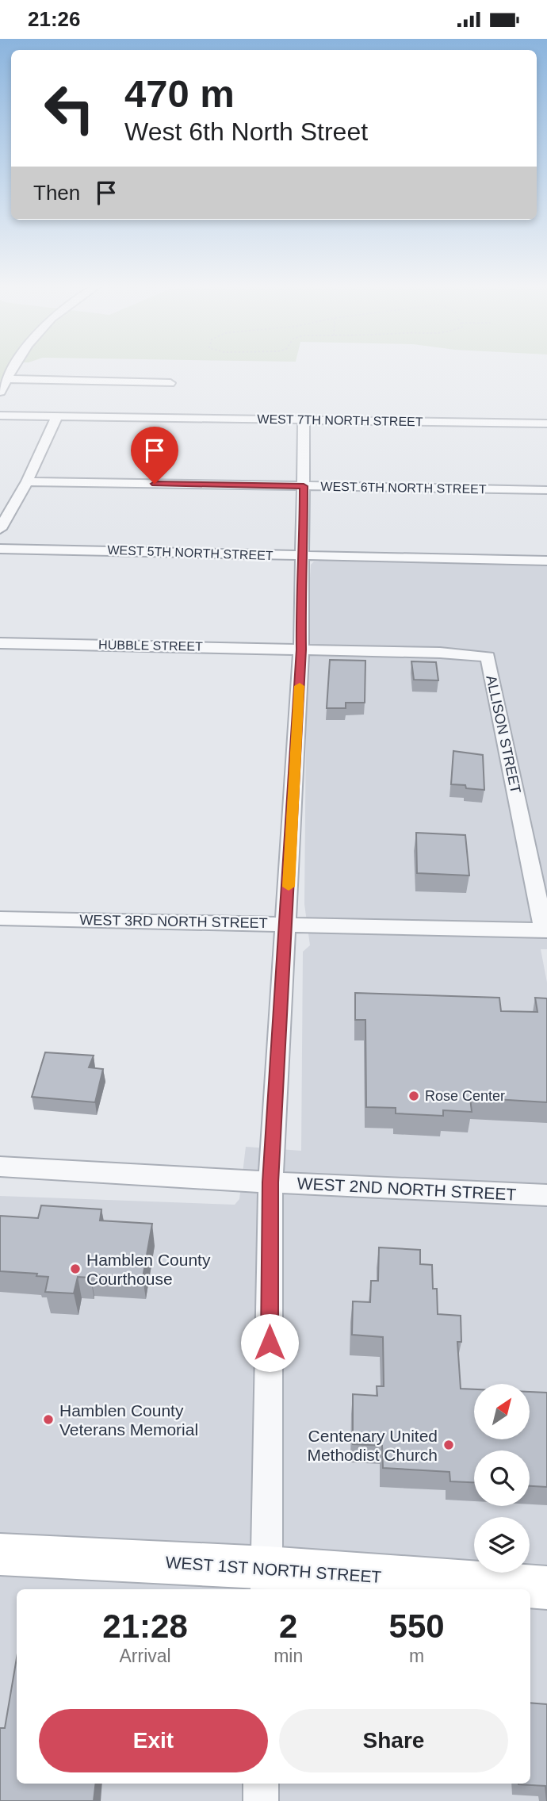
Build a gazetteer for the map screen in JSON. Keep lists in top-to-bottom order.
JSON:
{
  "streets": {
    "main road": ["WEST 1ST NORTH STREET"],
    "street": [
      "WEST 7TH NORTH STREET",
      "WEST 6TH NORTH STREET",
      "WEST 5TH NORTH STREET",
      "HUBBLE STREET",
      "ALLISON STREET",
      "WEST 3RD NORTH STREET",
      "WEST 2ND NORTH STREET"
    ]
  },
  "crossings": [
    ["HUBBLE STREET", "ALLISON STREET"],
    ["ALLISON STREET", "WEST 3RD NORTH STREET"]
  ],
  "places": [
    "Rose Center",
    "Hamblen County Courthouse",
    "Hamblen County Veterans Memorial",
    "Centenary United Methodist Church"
  ],
  "north": "top right",
  "page": {
    "status": "21:26",
    "turn": ["470 m", "West 6th North Street"],
    "then": "Then",
    "eta": [
      "21:28",
      "Arrival",
      "2",
      "min",
      "550",
      "m"
    ],
    "buttons": ["Exit", "Share"]
  }
}
